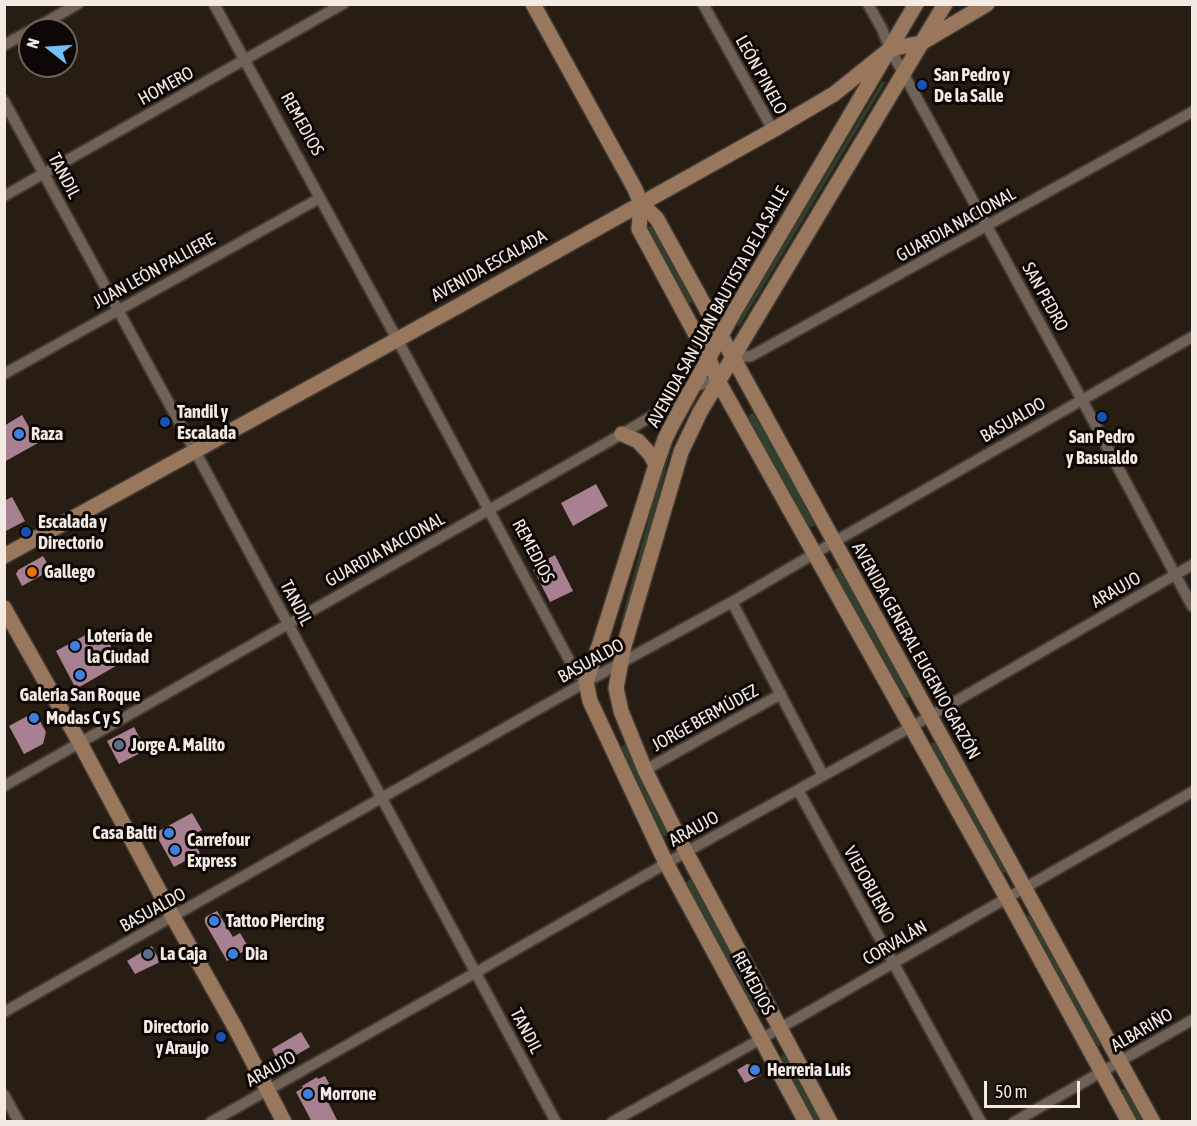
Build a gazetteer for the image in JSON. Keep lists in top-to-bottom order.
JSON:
{
  "streets": {
    "street": [
      "LEÓN PINELO",
      "HOMERO",
      "REMEDIOS",
      "TANDIL",
      "GUARDIA NACIONAL",
      "AVENIDA ESCALADA",
      "JUAN LEÓN PALLIERE",
      "SAN PEDRO",
      "AVENIDA SAN JUAN BAUTISTA DE LA SALLE",
      "BASUALDO",
      "ARAUJO",
      "AVENIDA GENERAL EUGENIO GARZÓN",
      "JORGE BERMÚDEZ",
      "VIEJOBUENO",
      "CORVALÁN",
      "ALBARIÑO"
    ]
  },
  "crossings": [
    ["LEÓN PINELO", "AVENIDA ESCALADA"],
    ["HOMERO", "REMEDIOS"],
    ["HOMERO", "TANDIL"],
    ["REMEDIOS", "GUARDIA NACIONAL"],
    ["REMEDIOS", "AVENIDA ESCALADA"],
    ["REMEDIOS", "JUAN LEÓN PALLIERE"],
    ["REMEDIOS", "AVENIDA SAN JUAN BAUTISTA DE LA SALLE"],
    ["REMEDIOS", "BASUALDO"],
    ["REMEDIOS", "ARAUJO"],
    ["REMEDIOS", "JORGE BERMÚDEZ"],
    ["REMEDIOS", "CORVALÁN"],
    ["TANDIL", "GUARDIA NACIONAL"],
    ["TANDIL", "AVENIDA ESCALADA"],
    ["TANDIL", "JUAN LEÓN PALLIERE"],
    ["TANDIL", "BASUALDO"],
    ["TANDIL", "ARAUJO"],
    ["GUARDIA NACIONAL", "SAN PEDRO"],
    ["GUARDIA NACIONAL", "AVENIDA SAN JUAN BAUTISTA DE LA SALLE"],
    ["GUARDIA NACIONAL", "AVENIDA GENERAL EUGENIO GARZÓN"],
    ["AVENIDA ESCALADA", "SAN PEDRO"],
    ["AVENIDA ESCALADA", "AVENIDA SAN JUAN BAUTISTA DE LA SALLE"],
    ["AVENIDA ESCALADA", "AVENIDA GENERAL EUGENIO GARZÓN"],
    ["SAN PEDRO", "AVENIDA SAN JUAN BAUTISTA DE LA SALLE"],
    ["SAN PEDRO", "BASUALDO"],
    ["SAN PEDRO", "ARAUJO"],
    ["AVENIDA SAN JUAN BAUTISTA DE LA SALLE", "BASUALDO"],
    ["AVENIDA SAN JUAN BAUTISTA DE LA SALLE", "AVENIDA GENERAL EUGENIO GARZÓN"],
    ["BASUALDO", "AVENIDA GENERAL EUGENIO GARZÓN"],
    ["ARAUJO", "AVENIDA GENERAL EUGENIO GARZÓN"],
    ["ARAUJO", "VIEJOBUENO"],
    ["AVENIDA GENERAL EUGENIO GARZÓN", "CORVALÁN"],
    ["AVENIDA GENERAL EUGENIO GARZÓN", "ALBARIÑO"],
    ["VIEJOBUENO", "CORVALÁN"]
  ],
  "places": [
    "San Pedro y De la Salle",
    "San Pedro y Basualdo",
    "Tandil y Escalada",
    "Raza",
    "Escalada y Directorio",
    "Gallego",
    "Lotería de la Ciudad",
    "Galeria San Roque",
    "Modas C y S",
    "Jorge A. Malito",
    "Casa Balti",
    "Carrefour Express",
    "Tattoo Piercing",
    "La Caja",
    "Dia",
    "Directorio y Araujo",
    "Herreria Luis",
    "Morrone"
  ],
  "scale_bar": "50 m",
  "north": "left"
}
